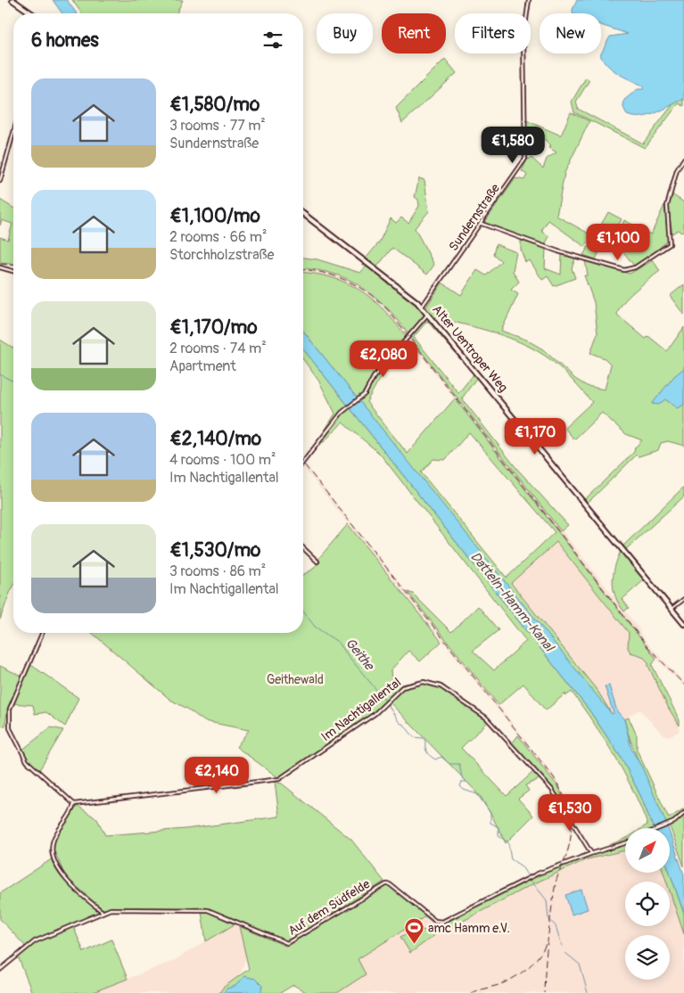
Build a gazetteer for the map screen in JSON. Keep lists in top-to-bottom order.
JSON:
{
  "streets": {
    "street": [
      "Sundernstraße",
      "Alter Uentroper Weg",
      "Im Nachtigallental",
      "Auf dem Südfelde"
    ]
  },
  "crossings": [
    ["Sundernstraße", "Alter Uentroper Weg"],
    ["Im Nachtigallental", "Auf dem Südfelde"]
  ],
  "water": ["Datteln-Hamm-Kanal", "Geithe"],
  "parks": ["Geithewald"],
  "places": {
    "sports": ["amc Hamm e.V."]
  },
  "north": "top right",
  "page": {
    "chip": [
      "Buy",
      "Rent",
      "Filters",
      "New"
    ],
    "heading": "6 homes",
    "list": [
      {
        "name": "€1,580/mo",
        "note": "3 rooms · 77 m² · Sundernstraße"
      },
      {
        "name": "€1,100/mo",
        "note": "2 rooms · 66 m² · Storchholzstraße"
      },
      {
        "name": "€1,170/mo",
        "note": "2 rooms · 74 m² · Apartment"
      },
      {
        "name": "€2,140/mo",
        "note": "4 rooms · 100 m² · Im Nachtigallental"
      },
      {
        "name": "€1,530/mo",
        "note": "3 rooms · 86 m² · Im Nachtigallental"
      }
    ],
    "price": [
      "€1,580",
      "€1,100",
      "€2,080",
      "€1,170",
      "€2,140",
      "€1,530"
    ]
  }
}
